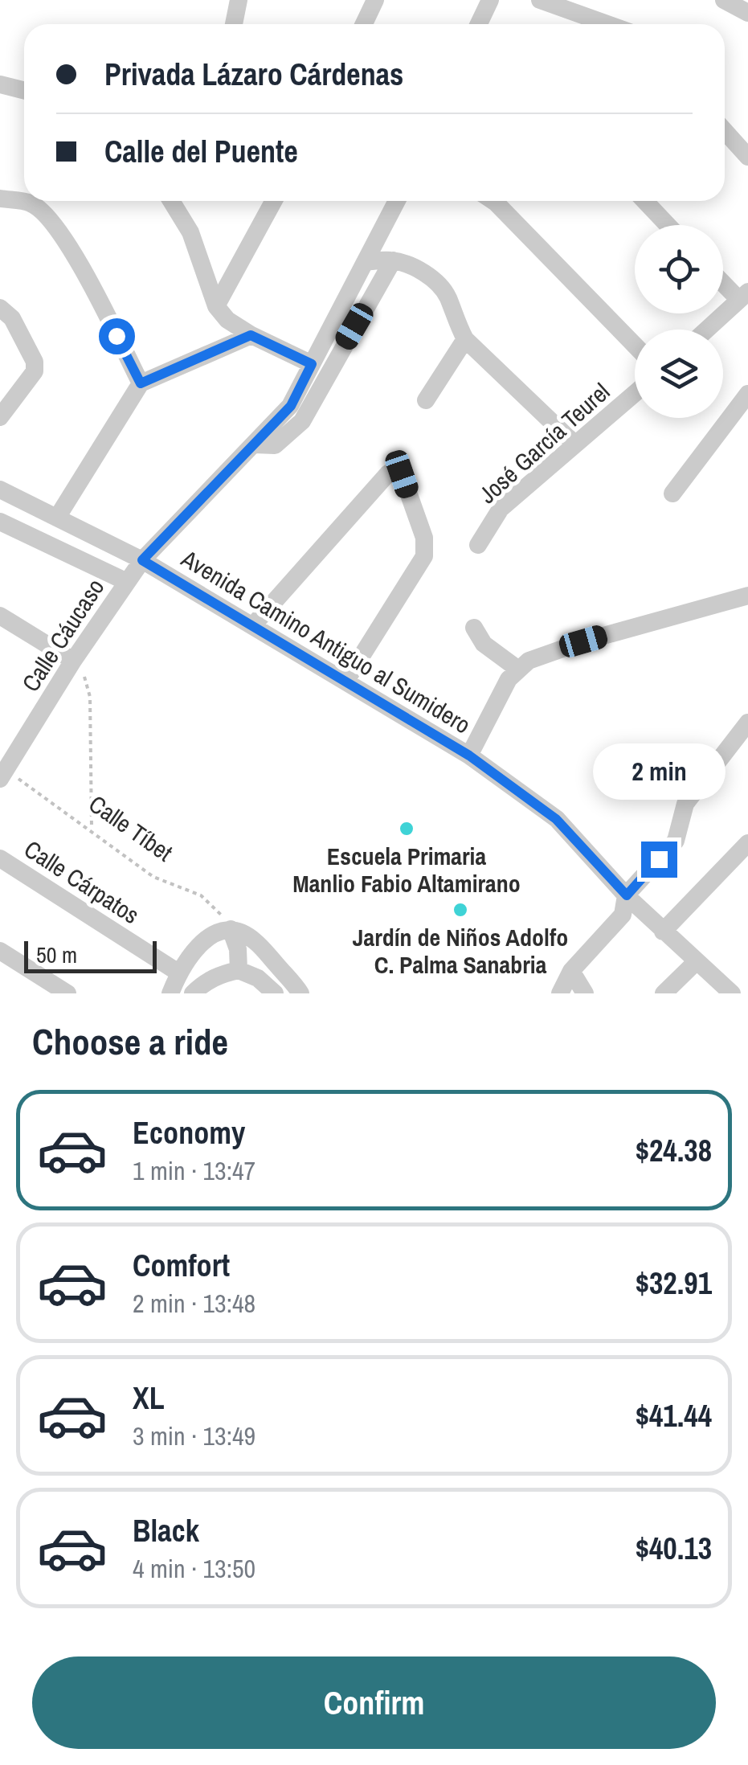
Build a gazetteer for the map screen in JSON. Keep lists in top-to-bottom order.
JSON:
{
  "streets": {
    "street": [
      "José García Teurel",
      "Calle Cáucaso",
      "Avenida Camino Antiguo al Sumidero",
      "Calle Cárpatos"
    ],
    "path": ["Calle Tíbet"]
  },
  "crossings": [
    ["Calle Cáucaso", "Avenida Camino Antiguo al Sumidero"],
    ["Calle Cáucaso", "Calle Tíbet"]
  ],
  "places": ["Escuela Primaria Manlio Fabio Altamirano", "Jardín de Niños Adolfo C. Palma Sanabria"],
  "scale_bar": "50 m",
  "page": {
    "banner": ["Privada Lázaro Cárdenas", "Calle del Puente"],
    "bubble": "2 min",
    "scale": "50 m",
    "heading": "Choose a ride",
    "list": [
      {
        "name": "Economy",
        "note": "1 min · 13:47",
        "value": "$24.38"
      },
      {
        "name": "Comfort",
        "note": "2 min · 13:48",
        "value": "$32.91"
      },
      {
        "name": "XL",
        "note": "3 min · 13:49",
        "value": "$41.44"
      },
      {
        "name": "Black",
        "note": "4 min · 13:50",
        "value": "$40.13"
      }
    ],
    "buttons": "Confirm"
  }
}
